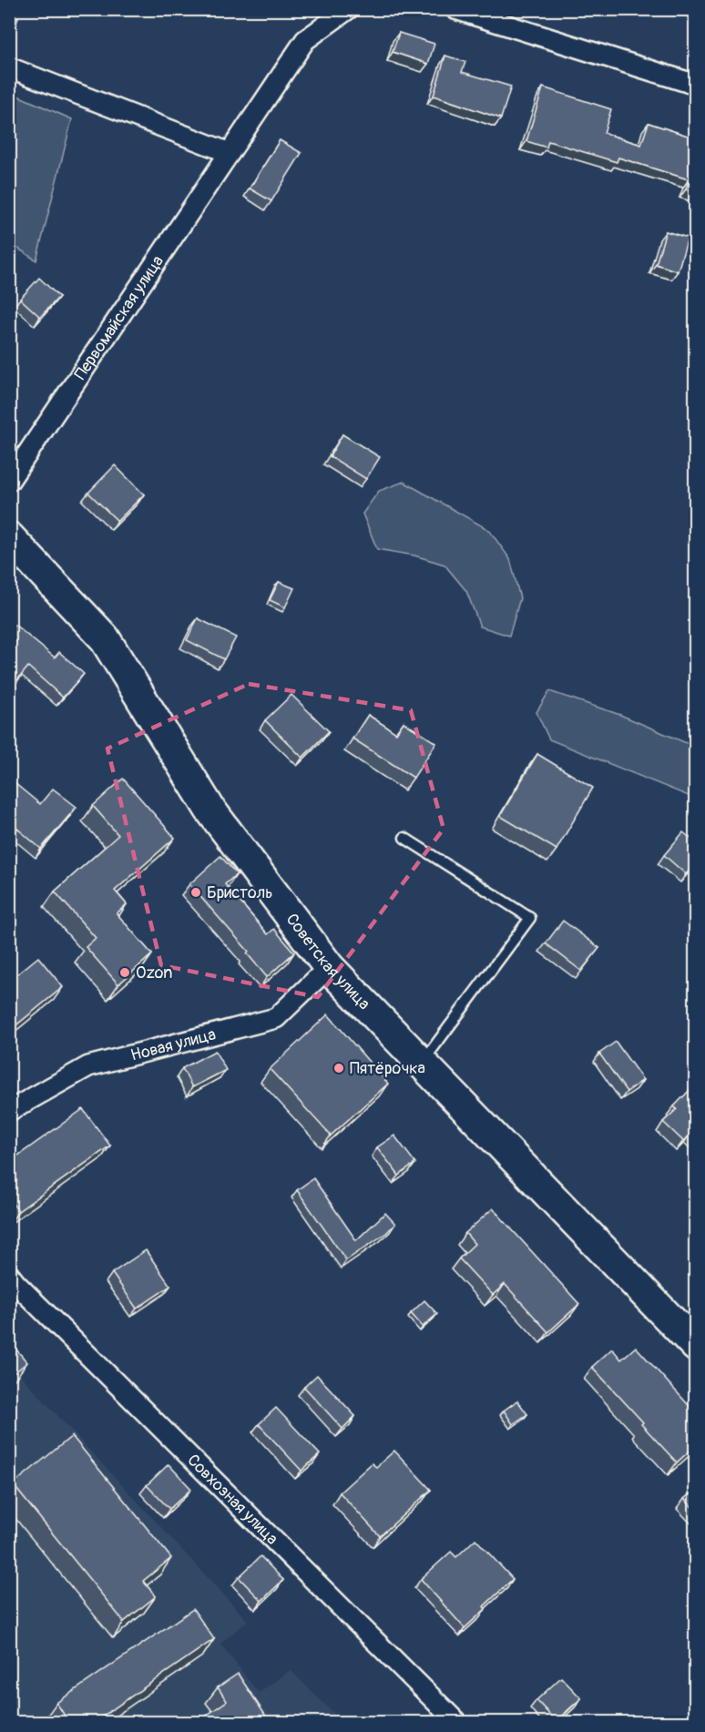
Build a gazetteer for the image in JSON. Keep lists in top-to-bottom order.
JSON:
{
  "streets": {
    "main road": ["Советская улица"],
    "street": ["Первомайская улица", "Новая улица", "Совхозная улица"]
  },
  "crossings": [
    ["Советская улица", "Новая улица"]
  ],
  "places": ["Бристоль", "Ozon", "Пятёрочка"]
}
